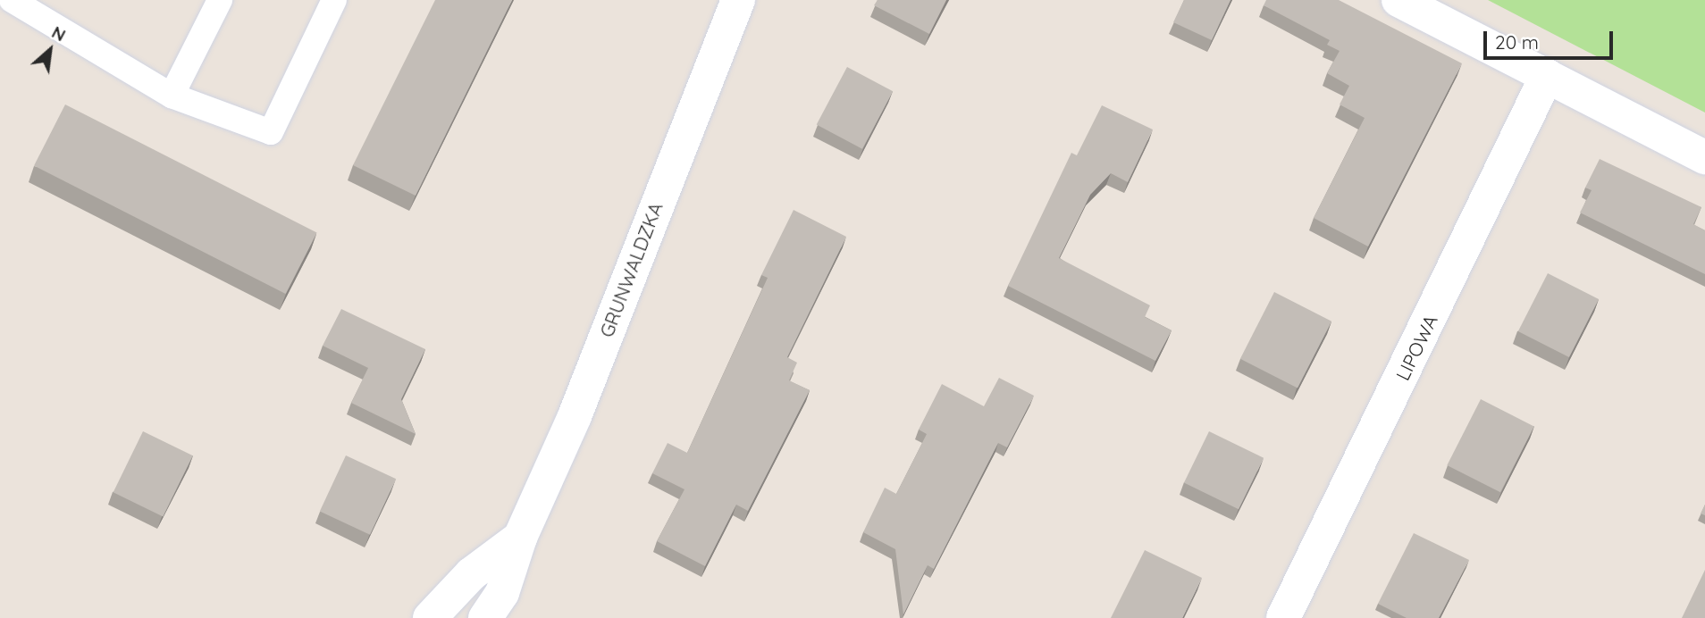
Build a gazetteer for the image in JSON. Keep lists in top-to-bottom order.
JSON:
{
  "streets": {
    "street": ["GRUNWALDZKA", "LIPOWA"]
  },
  "scale_bar": "20 m",
  "north": "top right"
}
